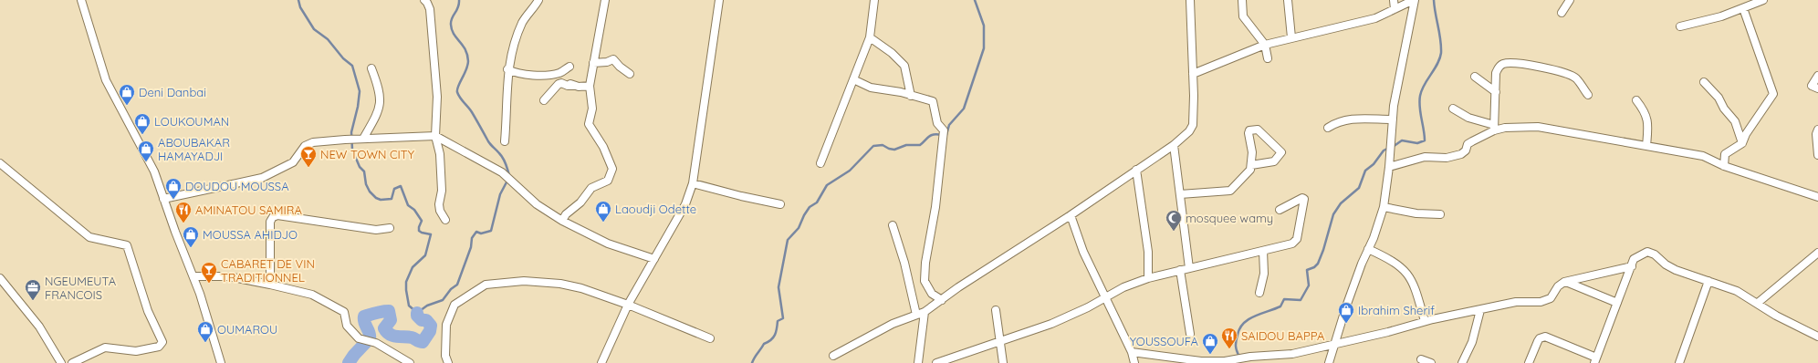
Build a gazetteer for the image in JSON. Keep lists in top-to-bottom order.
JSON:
{
  "places": {
    "shop": [
      "Deni Danbai",
      "LOUKOUMAN",
      "ABOUBAKAR HAMAYADJI",
      "DOUDOU MOUSSA",
      "Laoudji Odette",
      "MOUSSA AHIDJO",
      "Ibrahim Sherif",
      "OUMAROU",
      "YOUSSOUFA"
    ],
    "bar": ["NEW TOWN CITY", "CABARET DE VIN TRADITIONNEL"],
    "restaurant": ["AMINATOU SAMIRA", "SAIDOU BAPPA"],
    "mosque": ["mosquee wamy"],
    "office": ["NGEUMEUTA FRANCOIS"]
  }
}
